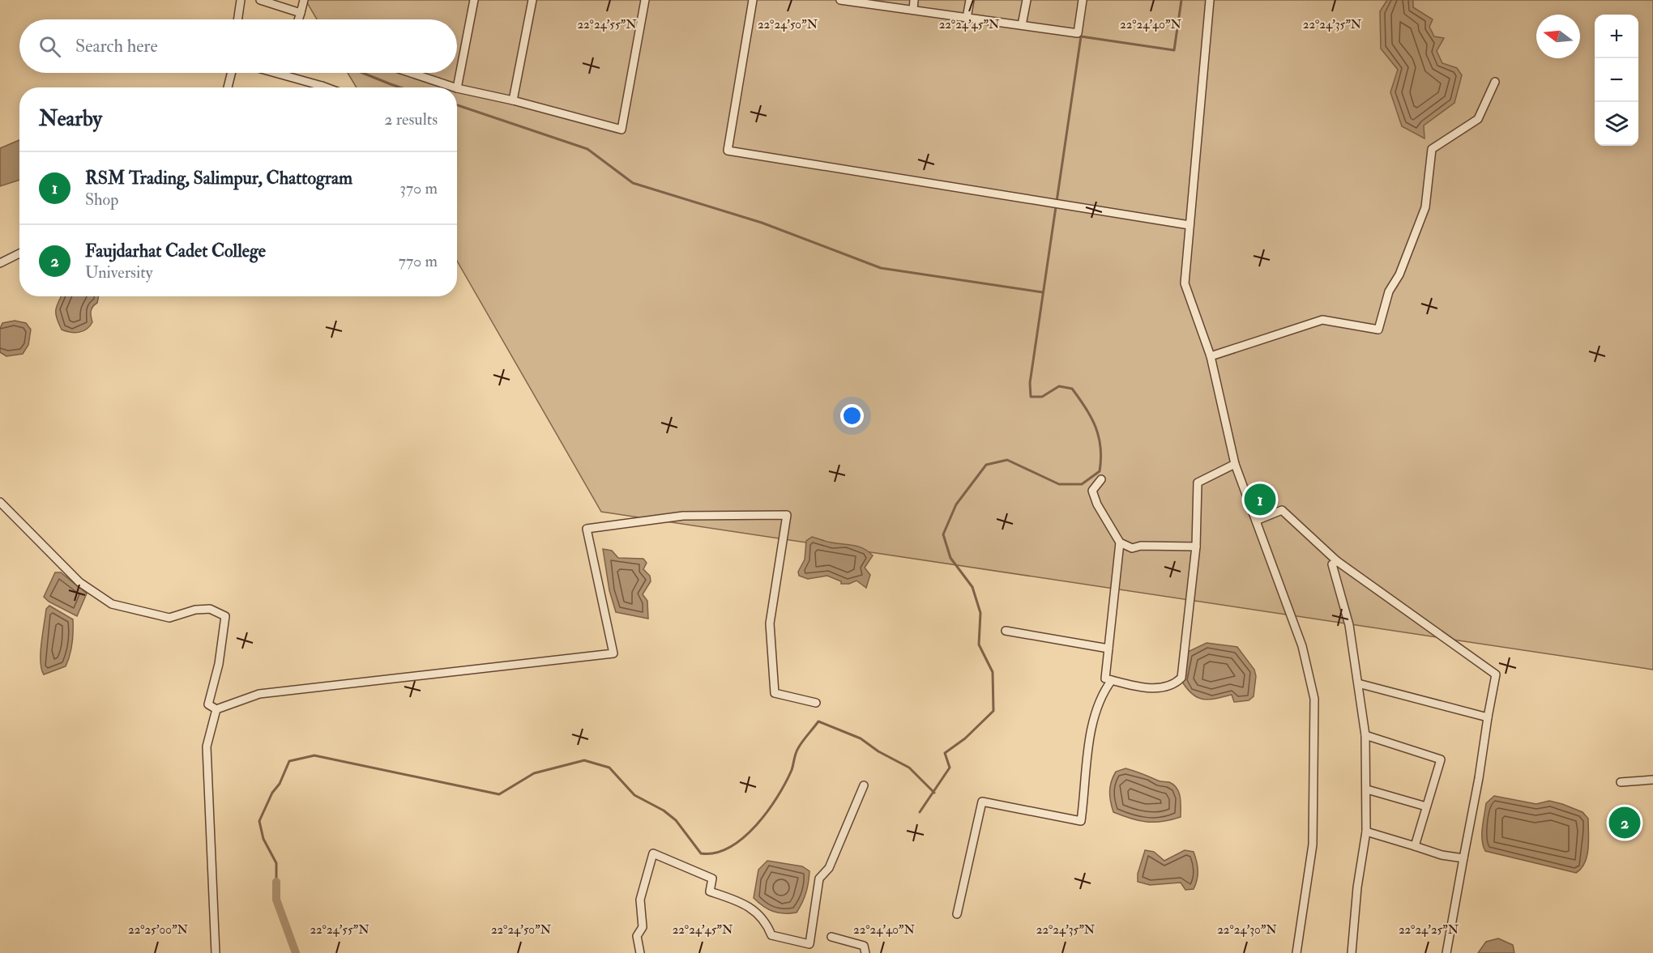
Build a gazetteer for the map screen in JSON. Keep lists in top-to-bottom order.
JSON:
{
  "north": "left",
  "page": {
    "map_buttons": ["+", "−"],
    "search": "Search here",
    "heading": ["Nearby", "2 results"],
    "list": [
      {
        "mark": "1",
        "name": "RSM Trading, Salimpur, Chattogram",
        "note": "Shop",
        "value": "370 m"
      },
      {
        "mark": "2",
        "name": "Faujdarhat Cadet College",
        "note": "University",
        "value": "770 m"
      }
    ],
    "pins": ["1", "2"]
  },
  "coordinates": [
    "22°24'55\"N",
    "22°24'50\"N",
    "22°24'45\"N",
    "22°24'40\"N",
    "22°24'35\"N",
    "22°25'00\"N",
    "22°24'30\"N",
    "22°24'25\"N"
  ]
}
